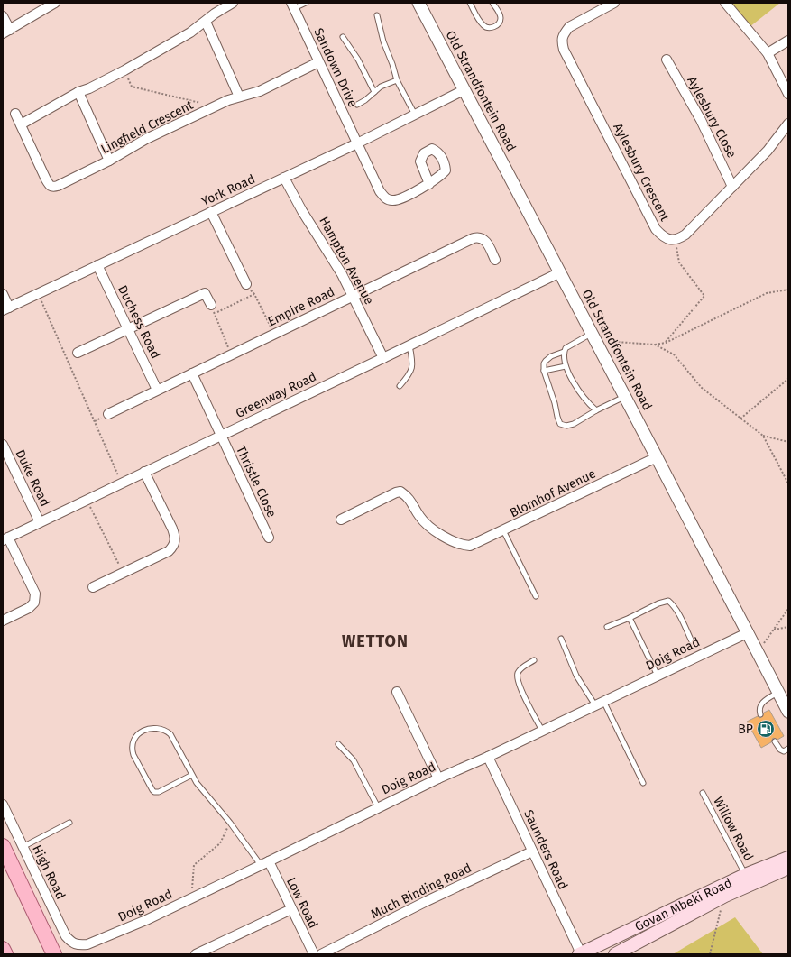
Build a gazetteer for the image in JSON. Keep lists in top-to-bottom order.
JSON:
{
  "streets": {
    "main road": ["Govan Mbeki Road"],
    "street": [
      "Sandown Drive",
      "Old Strandfontein Road",
      "Aylesbury Close",
      "Lingfield Crescent",
      "Aylesbury Crescent",
      "York Road",
      "Hampton Avenue",
      "Empire Road",
      "Duchess Road",
      "Greenway Road",
      "Duke Road",
      "Thristle Close",
      "Blomhof Avenue",
      "Doig Road",
      "Saunders Road",
      "High Road",
      "Much Binding Road",
      "Low Road"
    ],
    "lane": ["Willow Road"]
  },
  "crossings": [
    ["Sandown Drive", "Lingfield Crescent"],
    ["Sandown Drive", "York Road"],
    ["Old Strandfontein Road", "York Road"],
    ["Old Strandfontein Road", "Greenway Road"],
    ["Old Strandfontein Road", "Blomhof Avenue"],
    ["Old Strandfontein Road", "Doig Road"],
    ["York Road", "Hampton Avenue"],
    ["York Road", "Duchess Road"],
    ["Hampton Avenue", "Empire Road"],
    ["Hampton Avenue", "Greenway Road"],
    ["Empire Road", "Duchess Road"],
    ["Empire Road", "Thristle Close"],
    ["Greenway Road", "Duke Road"],
    ["Greenway Road", "Thristle Close"],
    ["Doig Road", "Saunders Road"],
    ["Doig Road", "High Road"],
    ["Doig Road", "Low Road"],
    ["Willow Road", "Govan Mbeki Road"],
    ["Saunders Road", "Much Binding Road"],
    ["Saunders Road", "Govan Mbeki Road"]
  ],
  "districts": ["WETTON"],
  "places": {
    "fuel station": ["BP"]
  }
}
